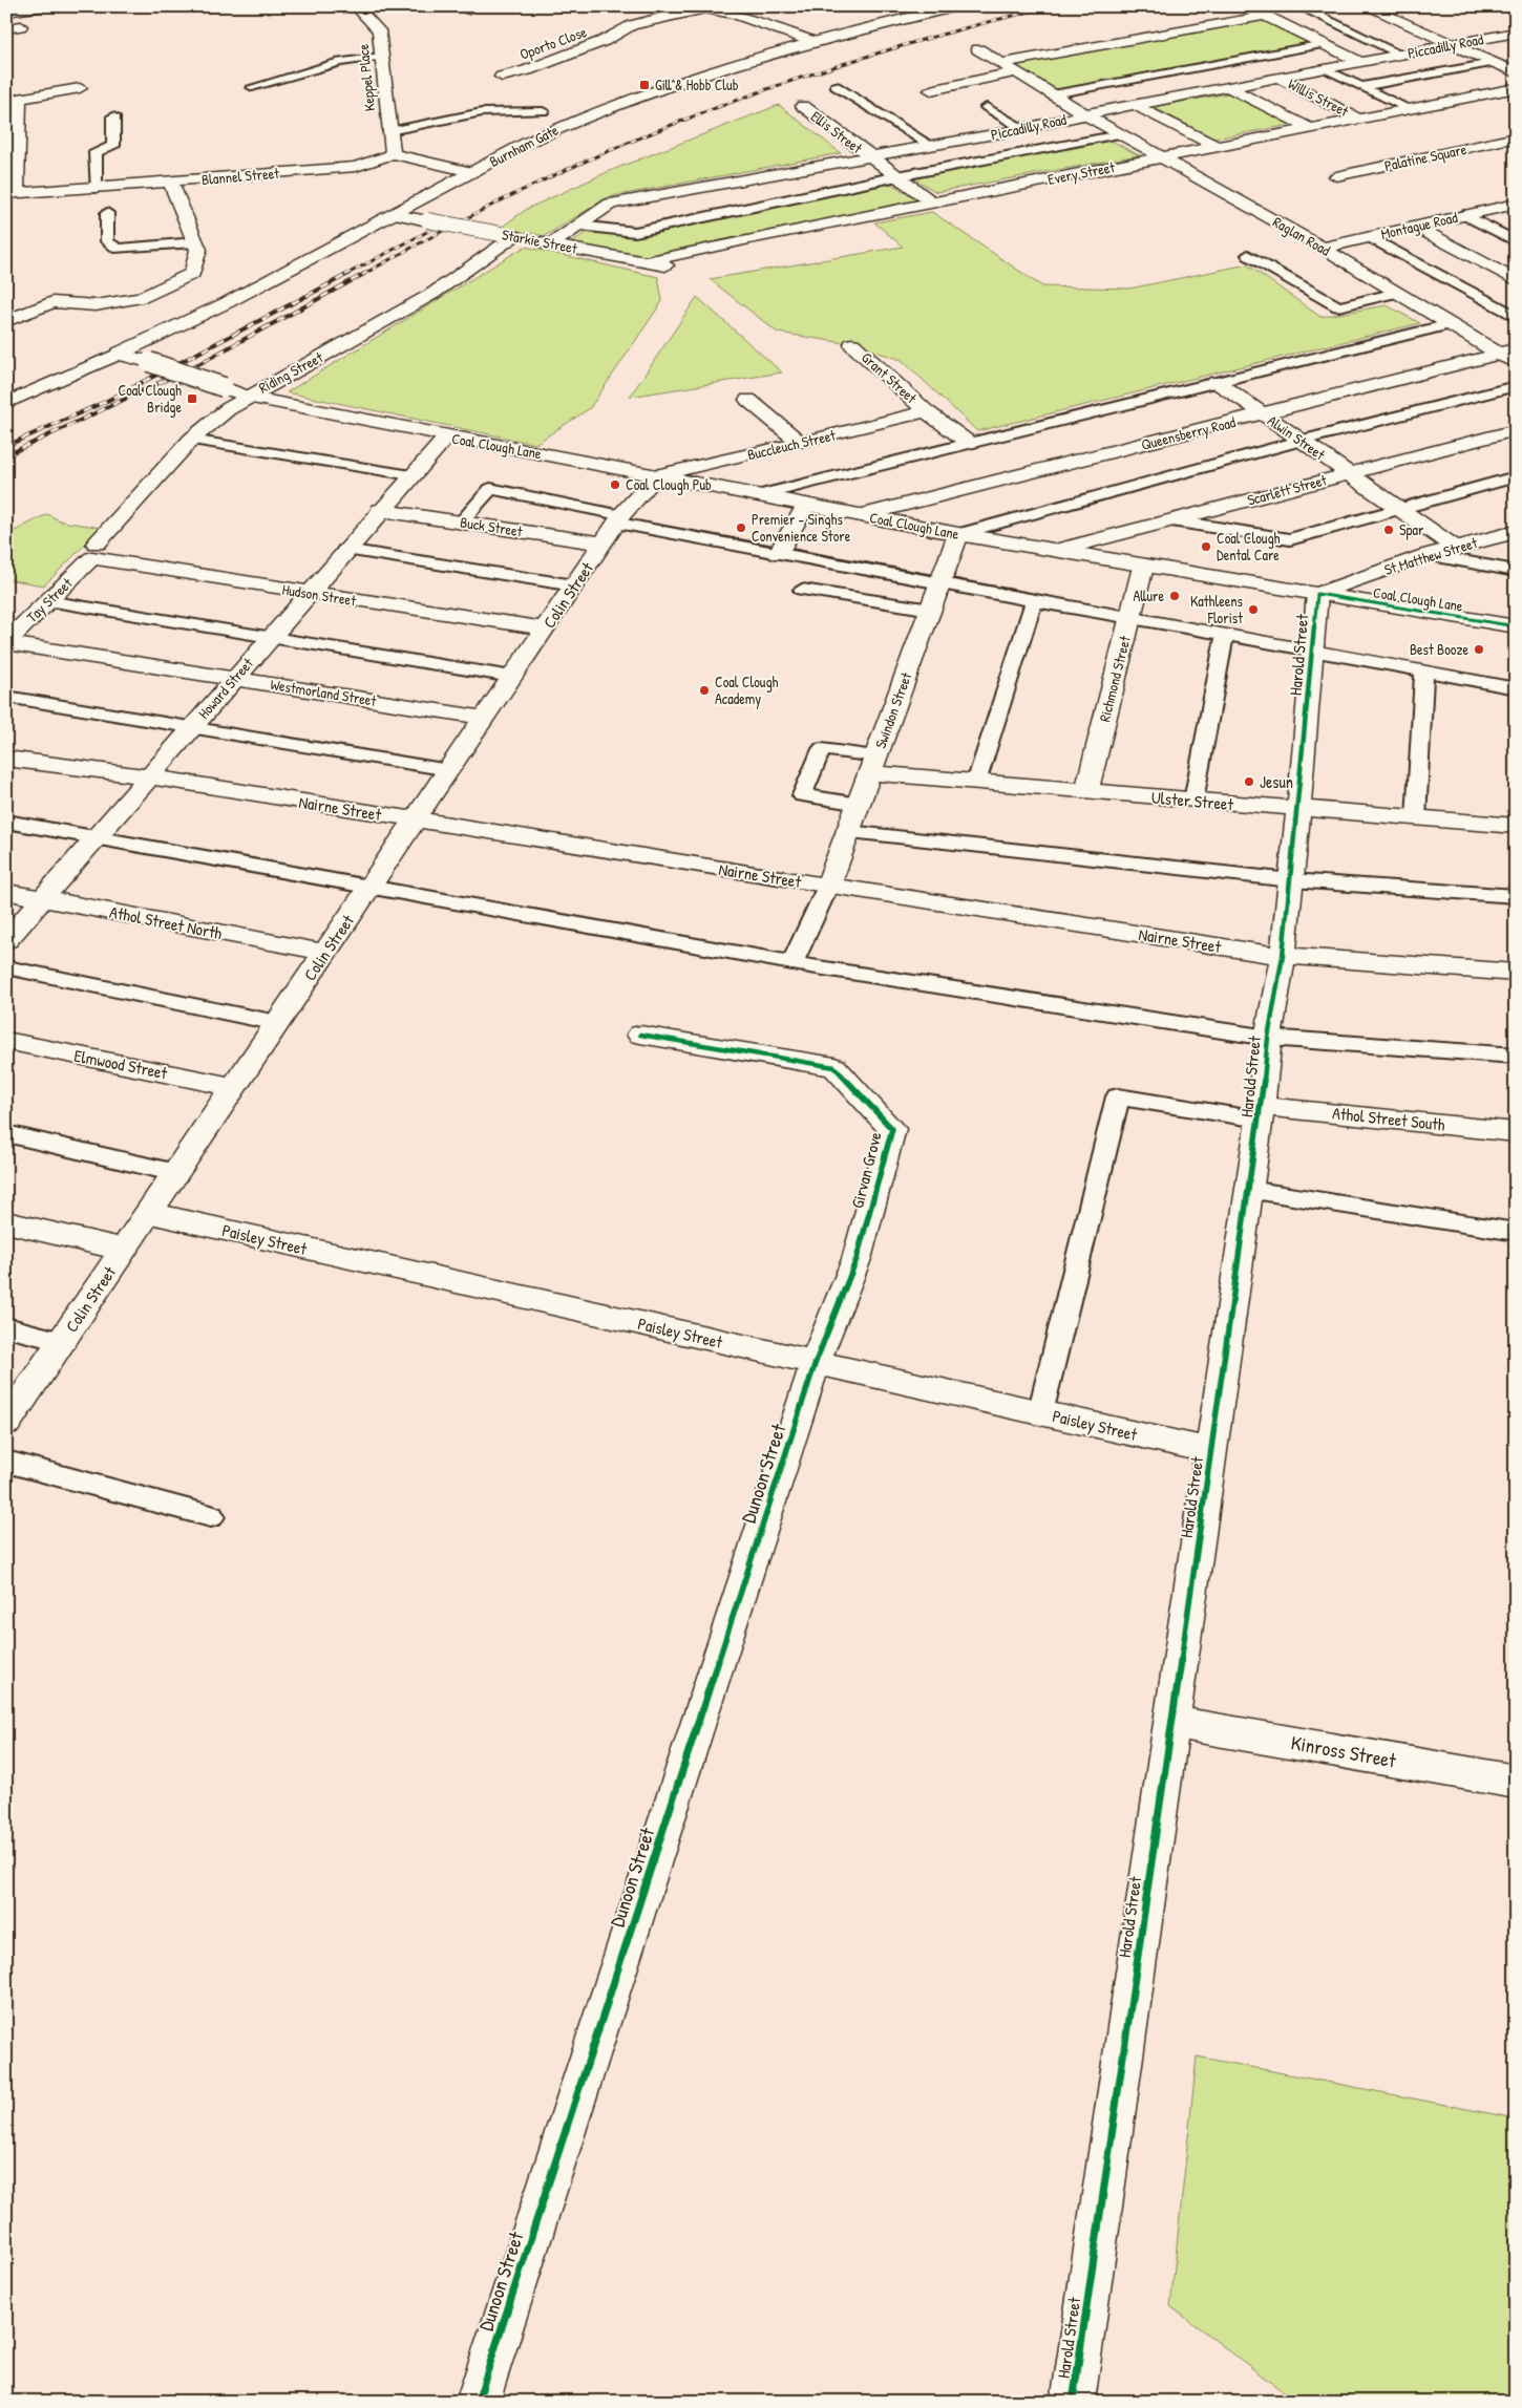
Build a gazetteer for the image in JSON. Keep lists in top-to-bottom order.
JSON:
{
  "streets": {
    "street": [
      "Oporto Close",
      "Piccadilly Road",
      "Keppel Place",
      "Willis Street",
      "Ellis Street",
      "Burnham Gate",
      "Palatine Square",
      "Every Street",
      "Blannel Street",
      "Montague Road",
      "Raglan Road",
      "Starkie Street",
      "Riding Street",
      "Grant Street",
      "Queensberry Road",
      "Alwin Street",
      "Buccleuch Street",
      "Coal Clough Lane",
      "Scarlett Street",
      "Buck Street",
      "St Matthew Street",
      "Hudson Street",
      "Colin Street",
      "Tay Street",
      "Harold Street",
      "Richmond Street",
      "Howard Street",
      "Westmorland Street",
      "Swindon Street",
      "Ulster Street",
      "Nairne Street",
      "Athol Street North",
      "Elmwood Street",
      "Athol Street South",
      "Girvan Grove",
      "Paisley Street",
      "Dunoon Street",
      "Kinross Street"
    ]
  },
  "crossings": [
    ["Piccadilly Road", "Willis Street"],
    ["Piccadilly Road", "Ellis Street"],
    ["Piccadilly Road", "Raglan Road"],
    ["Piccadilly Road", "Starkie Street"],
    ["Keppel Place", "Blannel Street"],
    ["Willis Street", "Every Street"],
    ["Ellis Street", "Every Street"],
    ["Burnham Gate", "Starkie Street"],
    ["Burnham Gate", "Coal Clough Lane"],
    ["Every Street", "Raglan Road"],
    ["Every Street", "Starkie Street"],
    ["Montague Road", "Raglan Road"],
    ["Raglan Road", "Queensberry Road"],
    ["Starkie Street", "Riding Street"],
    ["Riding Street", "Coal Clough Lane"],
    ["Riding Street", "Hudson Street"],
    ["Riding Street", "Tay Street"],
    ["Grant Street", "Buccleuch Street"],
    ["Queensberry Road", "Alwin Street"],
    ["Queensberry Road", "Coal Clough Lane"],
    ["Alwin Street", "Scarlett Street"],
    ["Alwin Street", "St Matthew Street"],
    ["Buccleuch Street", "Coal Clough Lane"],
    ["Buccleuch Street", "Colin Street"],
    ["Coal Clough Lane", "Scarlett Street"],
    ["Coal Clough Lane", "St Matthew Street"],
    ["Coal Clough Lane", "Colin Street"],
    ["Coal Clough Lane", "Harold Street"],
    ["Coal Clough Lane", "Richmond Street"],
    ["Coal Clough Lane", "Howard Street"],
    ["Coal Clough Lane", "Swindon Street"],
    ["Buck Street", "Colin Street"],
    ["Buck Street", "Howard Street"],
    ["St Matthew Street", "Harold Street"],
    ["Hudson Street", "Colin Street"],
    ["Hudson Street", "Tay Street"],
    ["Hudson Street", "Howard Street"],
    ["Colin Street", "Westmorland Street"],
    ["Colin Street", "Nairne Street"],
    ["Colin Street", "Athol Street North"],
    ["Colin Street", "Elmwood Street"],
    ["Colin Street", "Paisley Street"],
    ["Tay Street", "Westmorland Street"],
    ["Harold Street", "Ulster Street"],
    ["Harold Street", "Nairne Street"],
    ["Harold Street", "Athol Street South"],
    ["Harold Street", "Paisley Street"],
    ["Harold Street", "Kinross Street"],
    ["Richmond Street", "Ulster Street"],
    ["Howard Street", "Westmorland Street"],
    ["Howard Street", "Nairne Street"],
    ["Howard Street", "Athol Street North"],
    ["Swindon Street", "Ulster Street"],
    ["Swindon Street", "Nairne Street"],
    ["Girvan Grove", "Paisley Street"],
    ["Girvan Grove", "Dunoon Street"],
    ["Paisley Street", "Dunoon Street"]
  ],
  "places": {
    "transit": ["Gill & Hobb Club", "Coal Clough Bridge"],
    "other": [
      "Coal Clough Pub",
      "Premier - Singhs Convenience Store",
      "Spar",
      "Coal Clough Dental Care",
      "Allure",
      "Kathleens Florist",
      "Best Booze",
      "Coal Clough Academy",
      "Jesun"
    ]
  }
}
